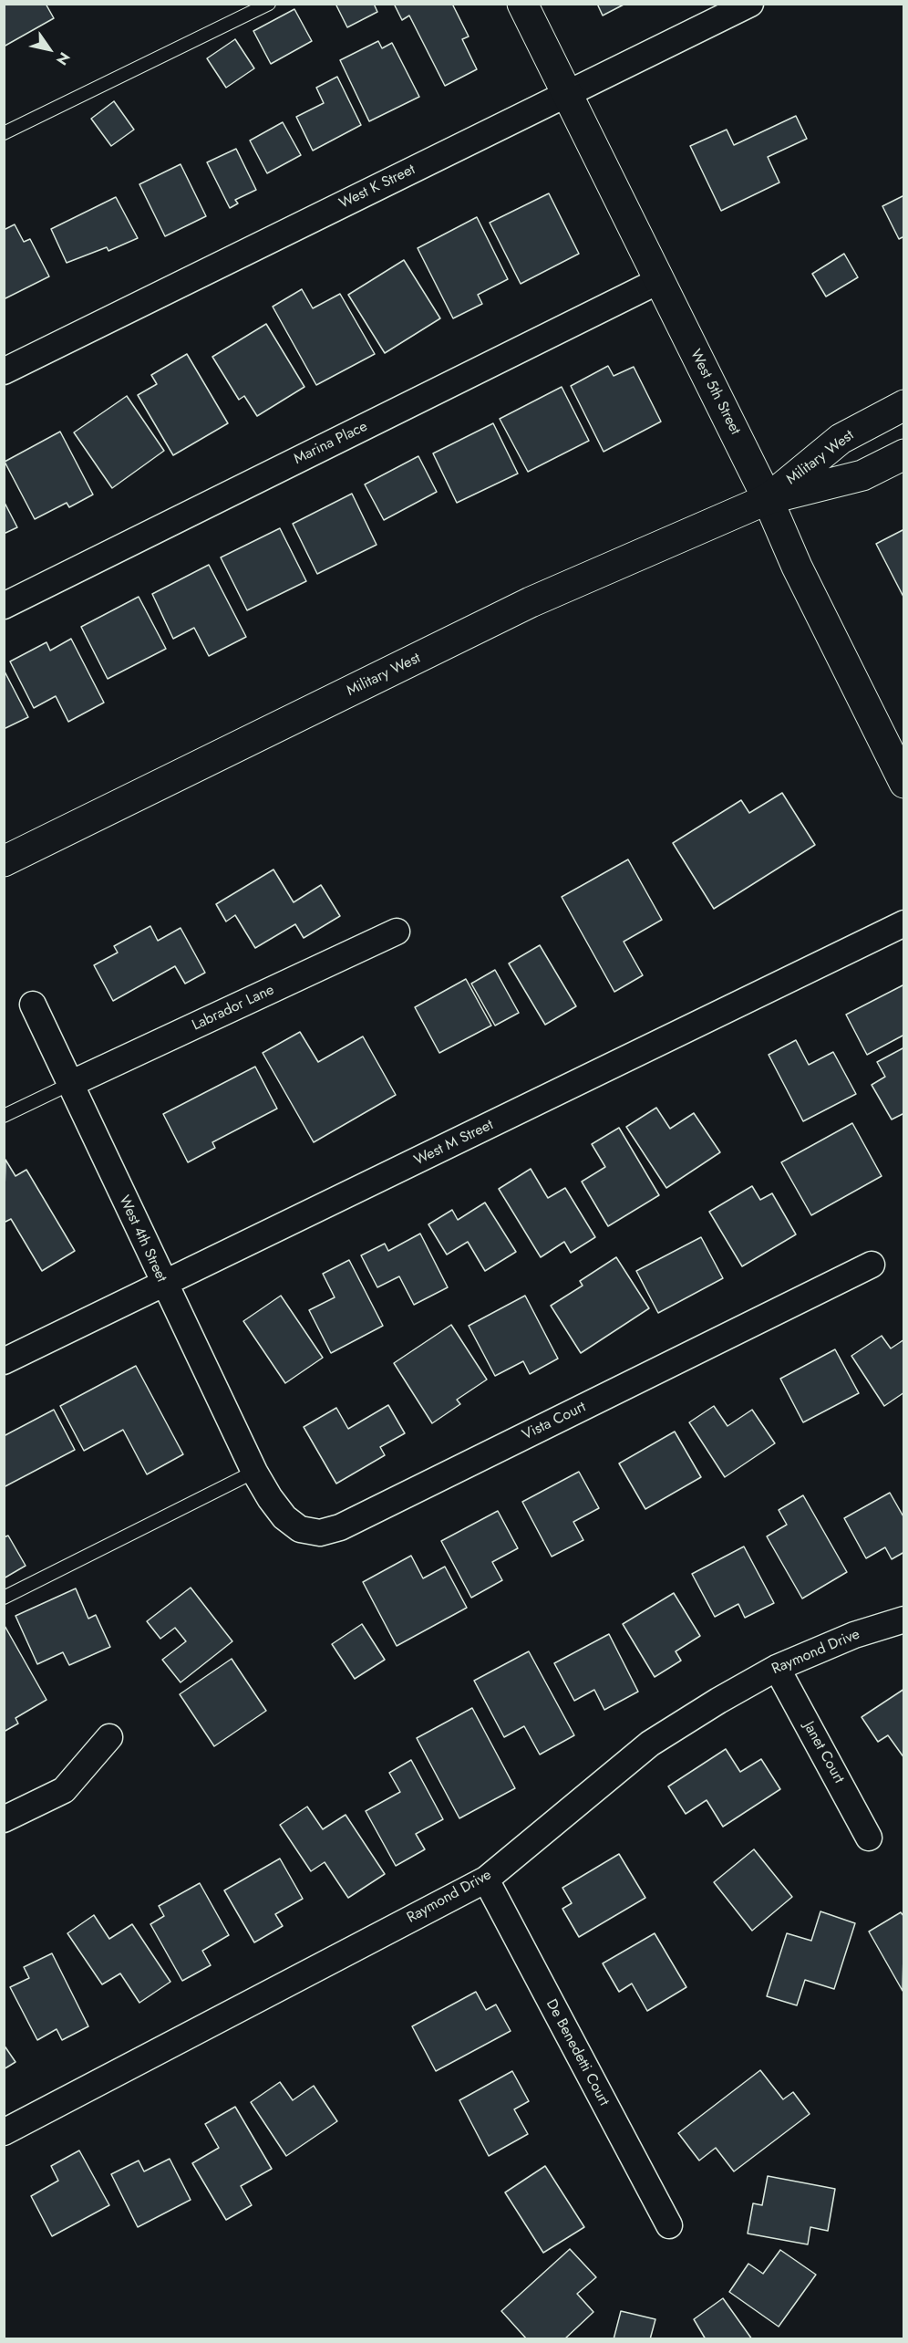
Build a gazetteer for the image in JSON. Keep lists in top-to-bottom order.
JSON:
{
  "streets": {
    "main road": ["West 5th Street", "Military West"],
    "street": [
      "West K Street",
      "Marina Place",
      "Labrador Lane",
      "West M Street",
      "West 4th Street",
      "Vista Court",
      "Raymond Drive",
      "Janet Court",
      "De Benedetti Court"
    ]
  },
  "crossings": [
    ["West K Street", "West 5th Street"],
    ["West 5th Street", "Marina Place"],
    ["West 5th Street", "Military West"],
    ["Labrador Lane", "West 4th Street"],
    ["West M Street", "West 4th Street"],
    ["West 4th Street", "Vista Court"],
    ["Raymond Drive", "Janet Court"],
    ["Raymond Drive", "De Benedetti Court"]
  ],
  "north": "bottom right"
}
